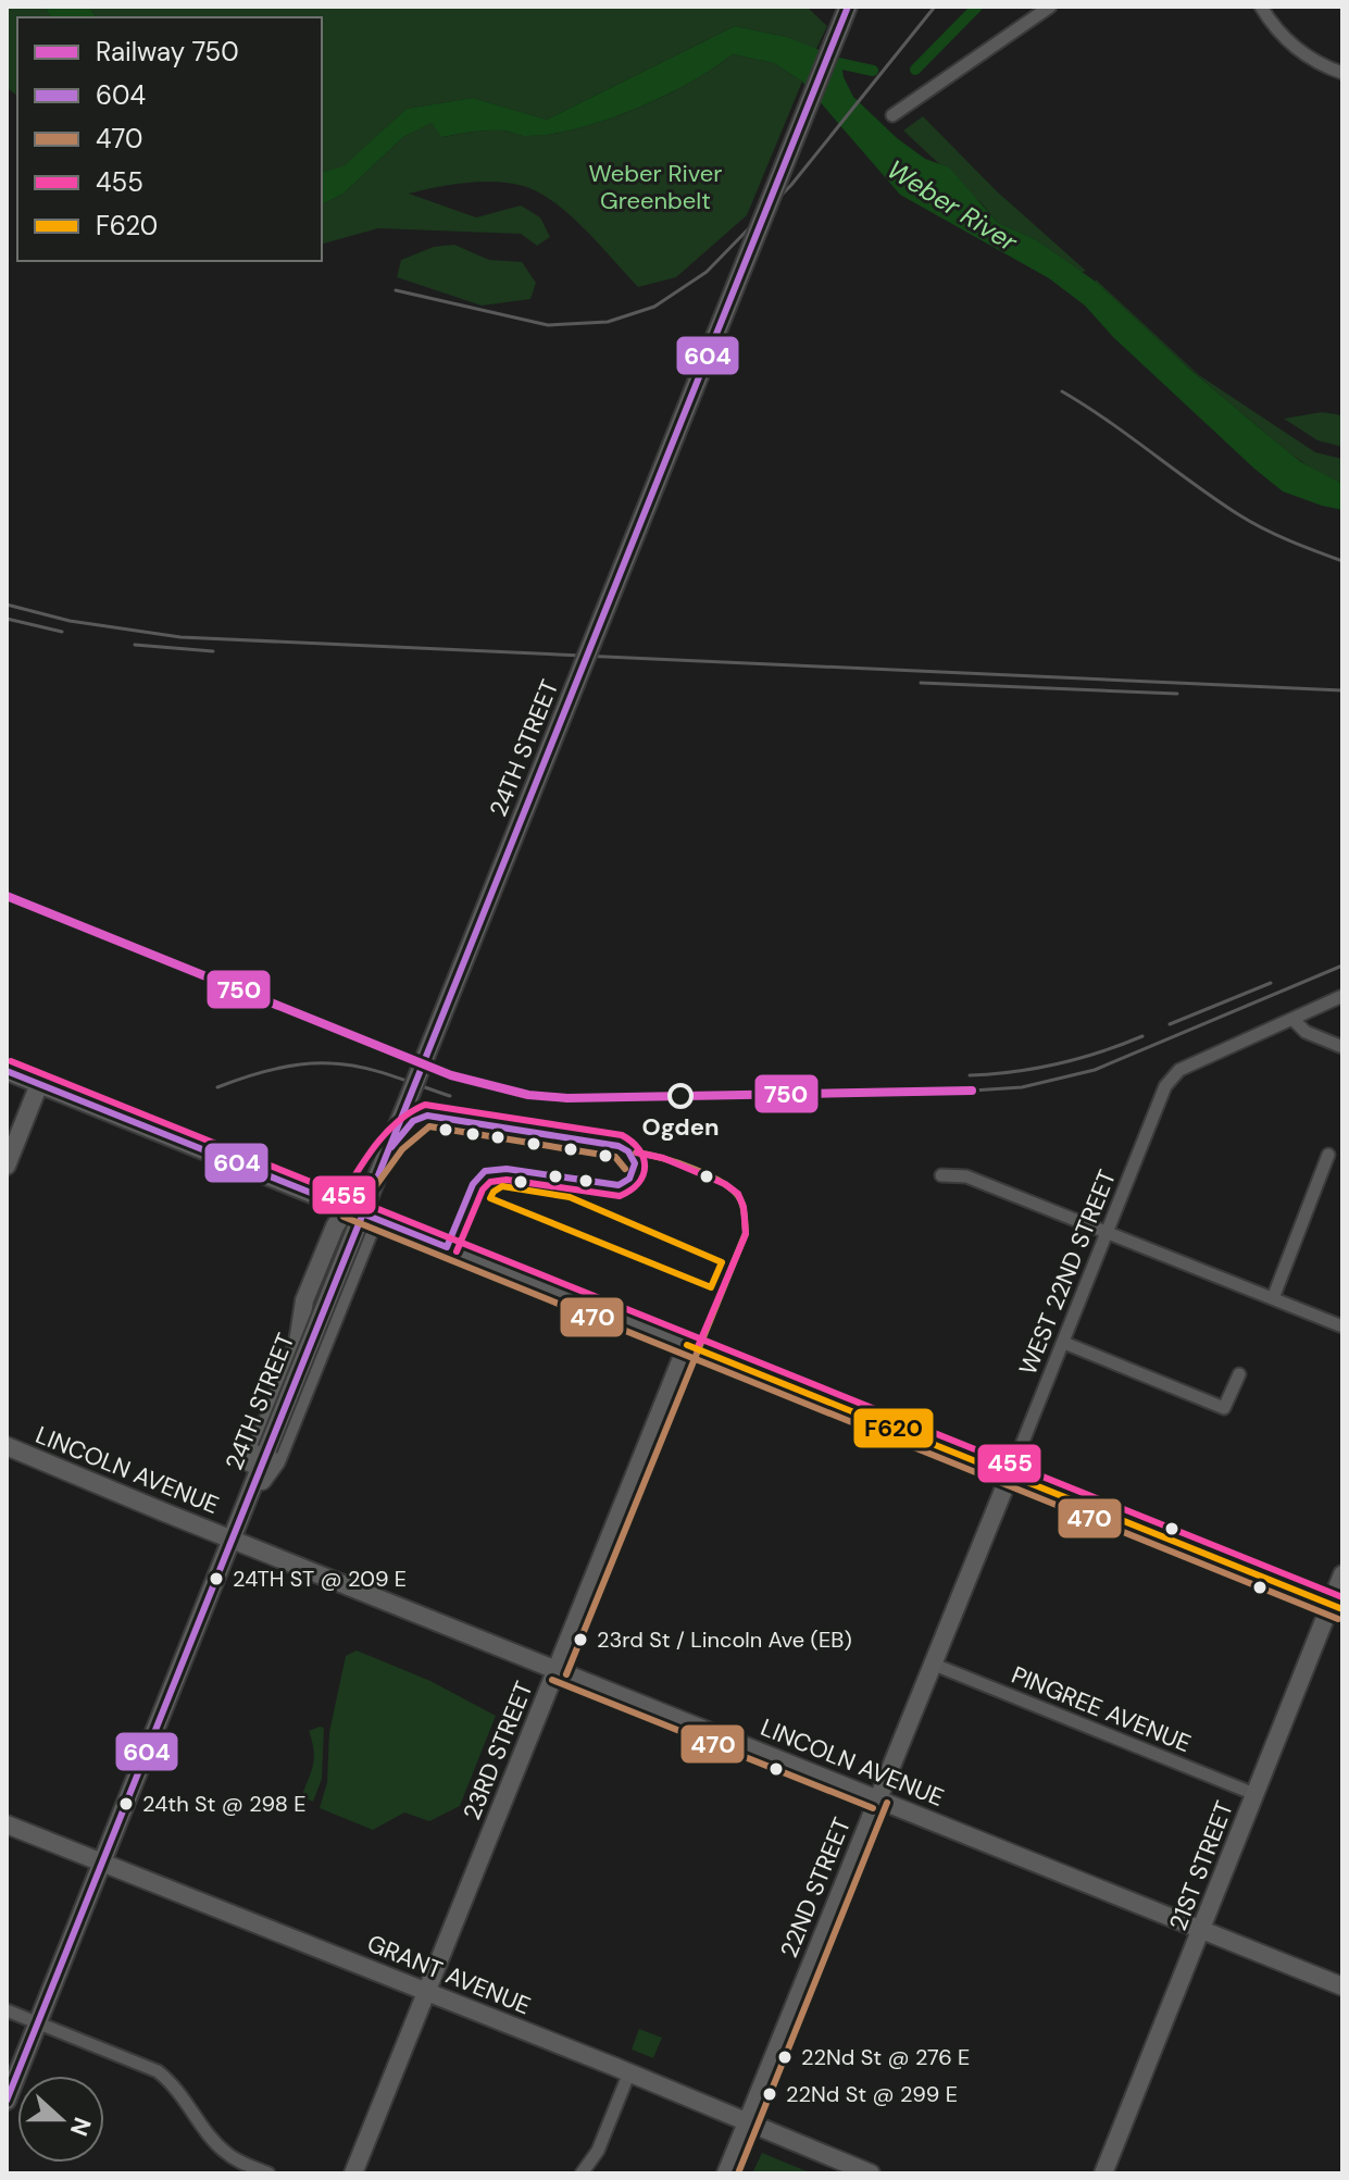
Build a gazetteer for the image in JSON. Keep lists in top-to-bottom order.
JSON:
{
  "streets": {
    "main road": [
      "24TH STREET",
      "LINCOLN AVENUE",
      "23RD STREET",
      "21ST STREET",
      "22ND STREET",
      "GRANT AVENUE"
    ],
    "street": ["WEST 22ND STREET", "PINGREE AVENUE"]
  },
  "crossings": [
    ["24TH STREET", "LINCOLN AVENUE"],
    ["24TH STREET", "GRANT AVENUE"],
    ["WEST 22ND STREET", "22ND STREET"],
    ["LINCOLN AVENUE", "23RD STREET"],
    ["LINCOLN AVENUE", "21ST STREET"],
    ["LINCOLN AVENUE", "22ND STREET"],
    ["PINGREE AVENUE", "21ST STREET"],
    ["PINGREE AVENUE", "22ND STREET"],
    ["23RD STREET", "GRANT AVENUE"],
    ["22ND STREET", "GRANT AVENUE"]
  ],
  "water": ["Weber River"],
  "parks": ["Weber River Greenbelt"],
  "places": [
    "Ogden",
    "24TH ST @ 209 E",
    "23rd St / Lincoln Ave (EB)",
    "24th St @ 298 E",
    "22Nd St @ 276 E",
    "22Nd St @ 299 E"
  ],
  "lines": [
    "transit line 604",
    "rail line 750",
    "transit line 455",
    "transit line 470",
    "transit line F620"
  ],
  "legend": [
    "Railway 750",
    "604",
    "470",
    "455",
    "F620"
  ],
  "north": "right"
}
